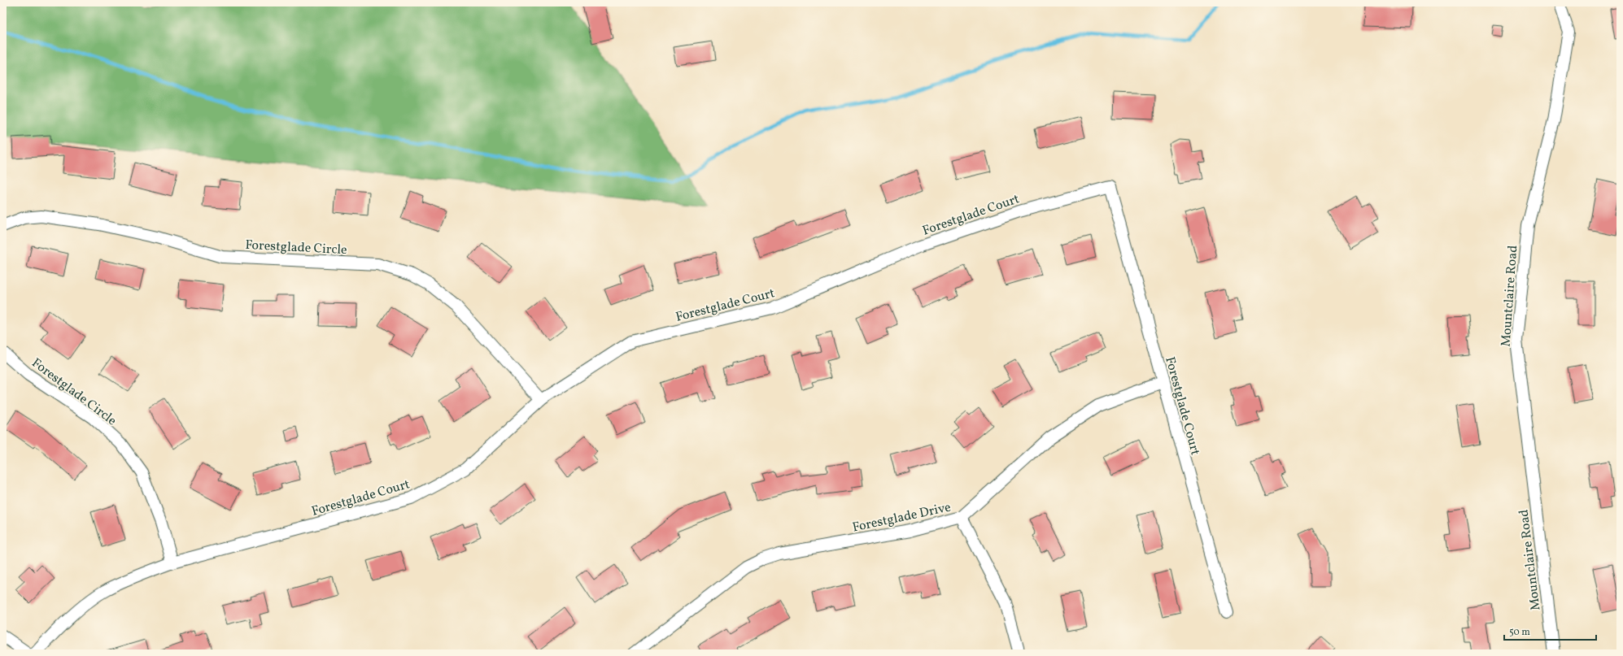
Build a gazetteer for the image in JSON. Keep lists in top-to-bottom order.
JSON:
{
  "streets": {
    "street": [
      "Forestglade Court",
      "Forestglade Circle",
      "Mountclaire Road",
      "Forestglade Drive"
    ]
  },
  "crossings": [
    ["Forestglade Court", "Forestglade Circle"],
    ["Forestglade Court", "Forestglade Drive"]
  ],
  "scale_bar": "50 m"
}
